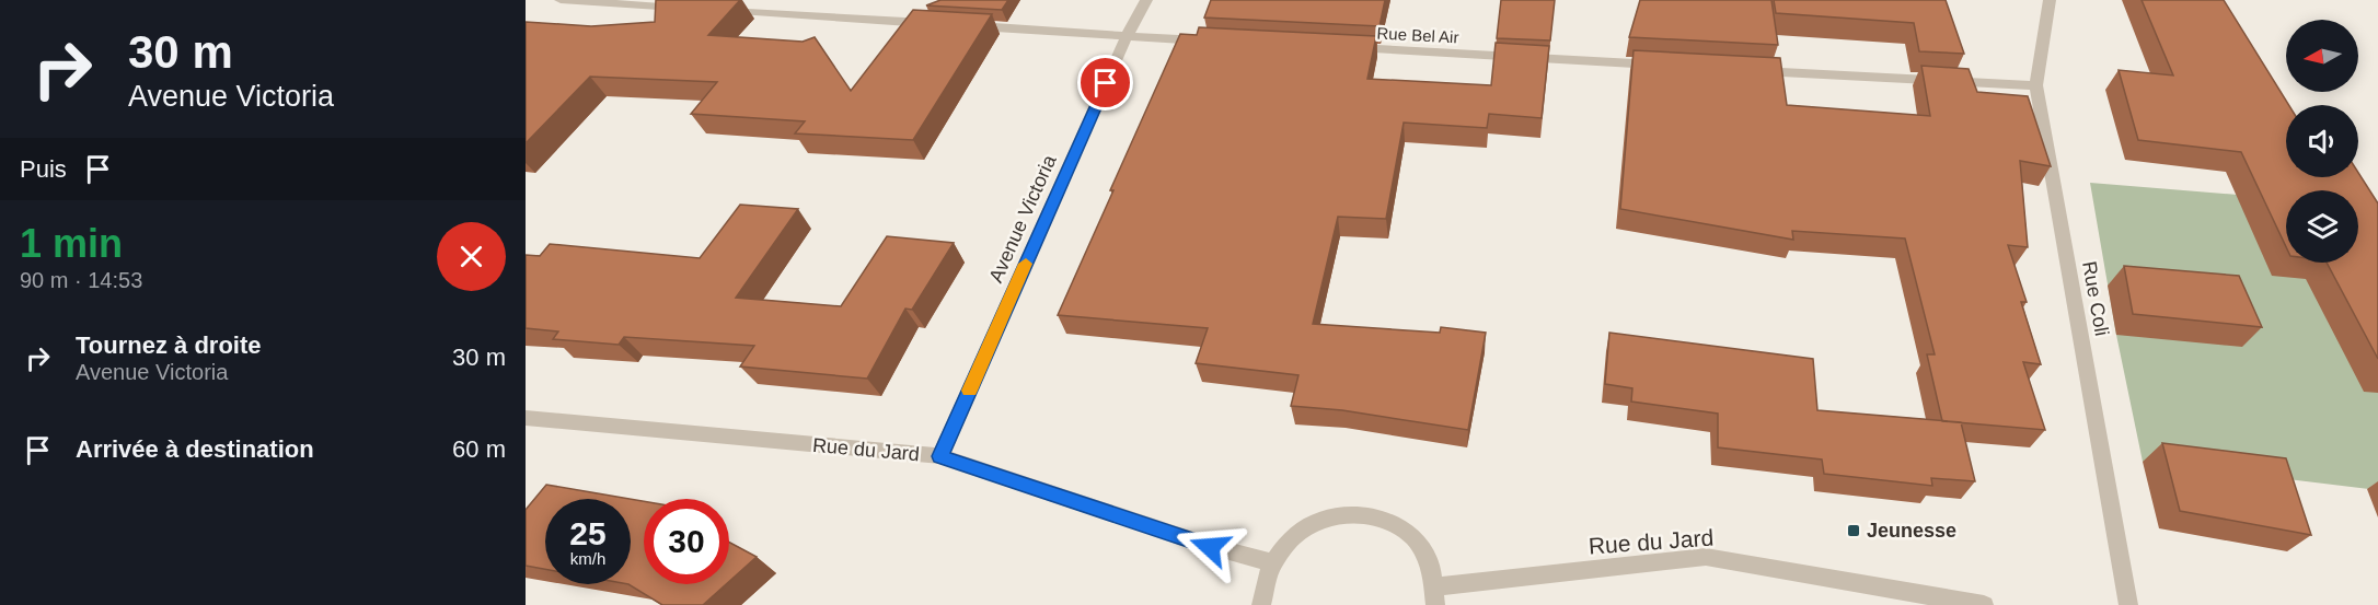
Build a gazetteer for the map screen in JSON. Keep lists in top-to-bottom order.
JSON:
{
  "streets": {
    "street": [
      "Rue Bel Air",
      "Avenue Victoria",
      "Rue Coli",
      "Rue du Jard"
    ]
  },
  "crossings": [
    ["Avenue Victoria", "Rue du Jard"]
  ],
  "places": {
    "transit": ["Jeunesse"]
  },
  "north": "left",
  "page": {
    "turn": ["30 m", "Avenue Victoria"],
    "then": "Puis",
    "heading": ["1 min", "90 m · 14:53"],
    "list": [
      {
        "name": "Tournez à droite",
        "note": "Avenue Victoria",
        "value": "30 m"
      },
      {
        "name": "Arrivée à destination",
        "value": "60 m"
      }
    ],
    "speed": "25 km/h",
    "limit": "30"
  }
}
